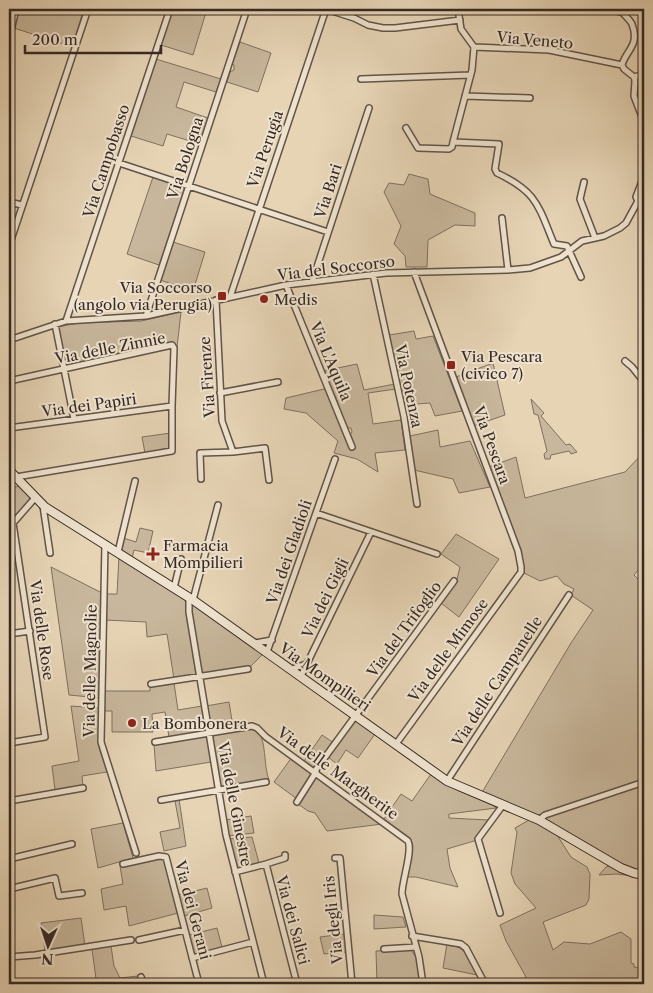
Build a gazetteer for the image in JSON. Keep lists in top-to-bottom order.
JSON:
{
  "streets": {
    "street": [
      "Via Veneto",
      "Via Perugia",
      "Via Bologna",
      "Via Campobasso",
      "Via Bari",
      "Via del Soccorso",
      "Via delle Zinnie",
      "Via L'Aquila",
      "Via Firenze",
      "Via Potenza",
      "Via dei Papiri",
      "Via Pescara",
      "Via dei Gladioli",
      "Via dei Gigli",
      "Via del Trifoglio",
      "Via delle Rose",
      "Via delle Mimose",
      "Via delle Magnolie",
      "Via Mompilieri",
      "Via delle Campanelle",
      "Via delle Margherite",
      "Via delle Ginestre",
      "Via dei Gerani",
      "Via dei Salici",
      "Via degli Iris"
    ]
  },
  "crossings": [
    ["Via Perugia", "Via del Soccorso"],
    ["Via Bologna", "Via del Soccorso"],
    ["Via Campobasso", "Via del Soccorso"],
    ["Via Bari", "Via del Soccorso"],
    ["Via del Soccorso", "Via L'Aquila"],
    ["Via del Soccorso", "Via Firenze"],
    ["Via del Soccorso", "Via Potenza"],
    ["Via del Soccorso", "Via Pescara"],
    ["Via delle Zinnie", "Via dei Papiri"],
    ["Via delle Zinnie", "Via Mompilieri"],
    ["Via Pescara", "Via delle Mimose"],
    ["Via dei Gladioli", "Via Mompilieri"],
    ["Via dei Gigli", "Via Mompilieri"],
    ["Via del Trifoglio", "Via Mompilieri"],
    ["Via del Trifoglio", "Via delle Margherite"],
    ["Via delle Rose", "Via Mompilieri"],
    ["Via delle Mimose", "Via Mompilieri"],
    ["Via delle Magnolie", "Via Mompilieri"],
    ["Via Mompilieri", "Via delle Campanelle"],
    ["Via Mompilieri", "Via delle Ginestre"],
    ["Via delle Margherite", "Via delle Ginestre"],
    ["Via delle Ginestre", "Via dei Salici"]
  ],
  "places": {
    "transit": ["Via Soccorso (angolo via Perugia)", "Via Pescara (civico 7)"],
    "other": ["Medis", "La Bombonera"],
    "health": ["Farmacia Mompilieri"]
  },
  "scale_bar": "200 m",
  "north": "bottom"
}
